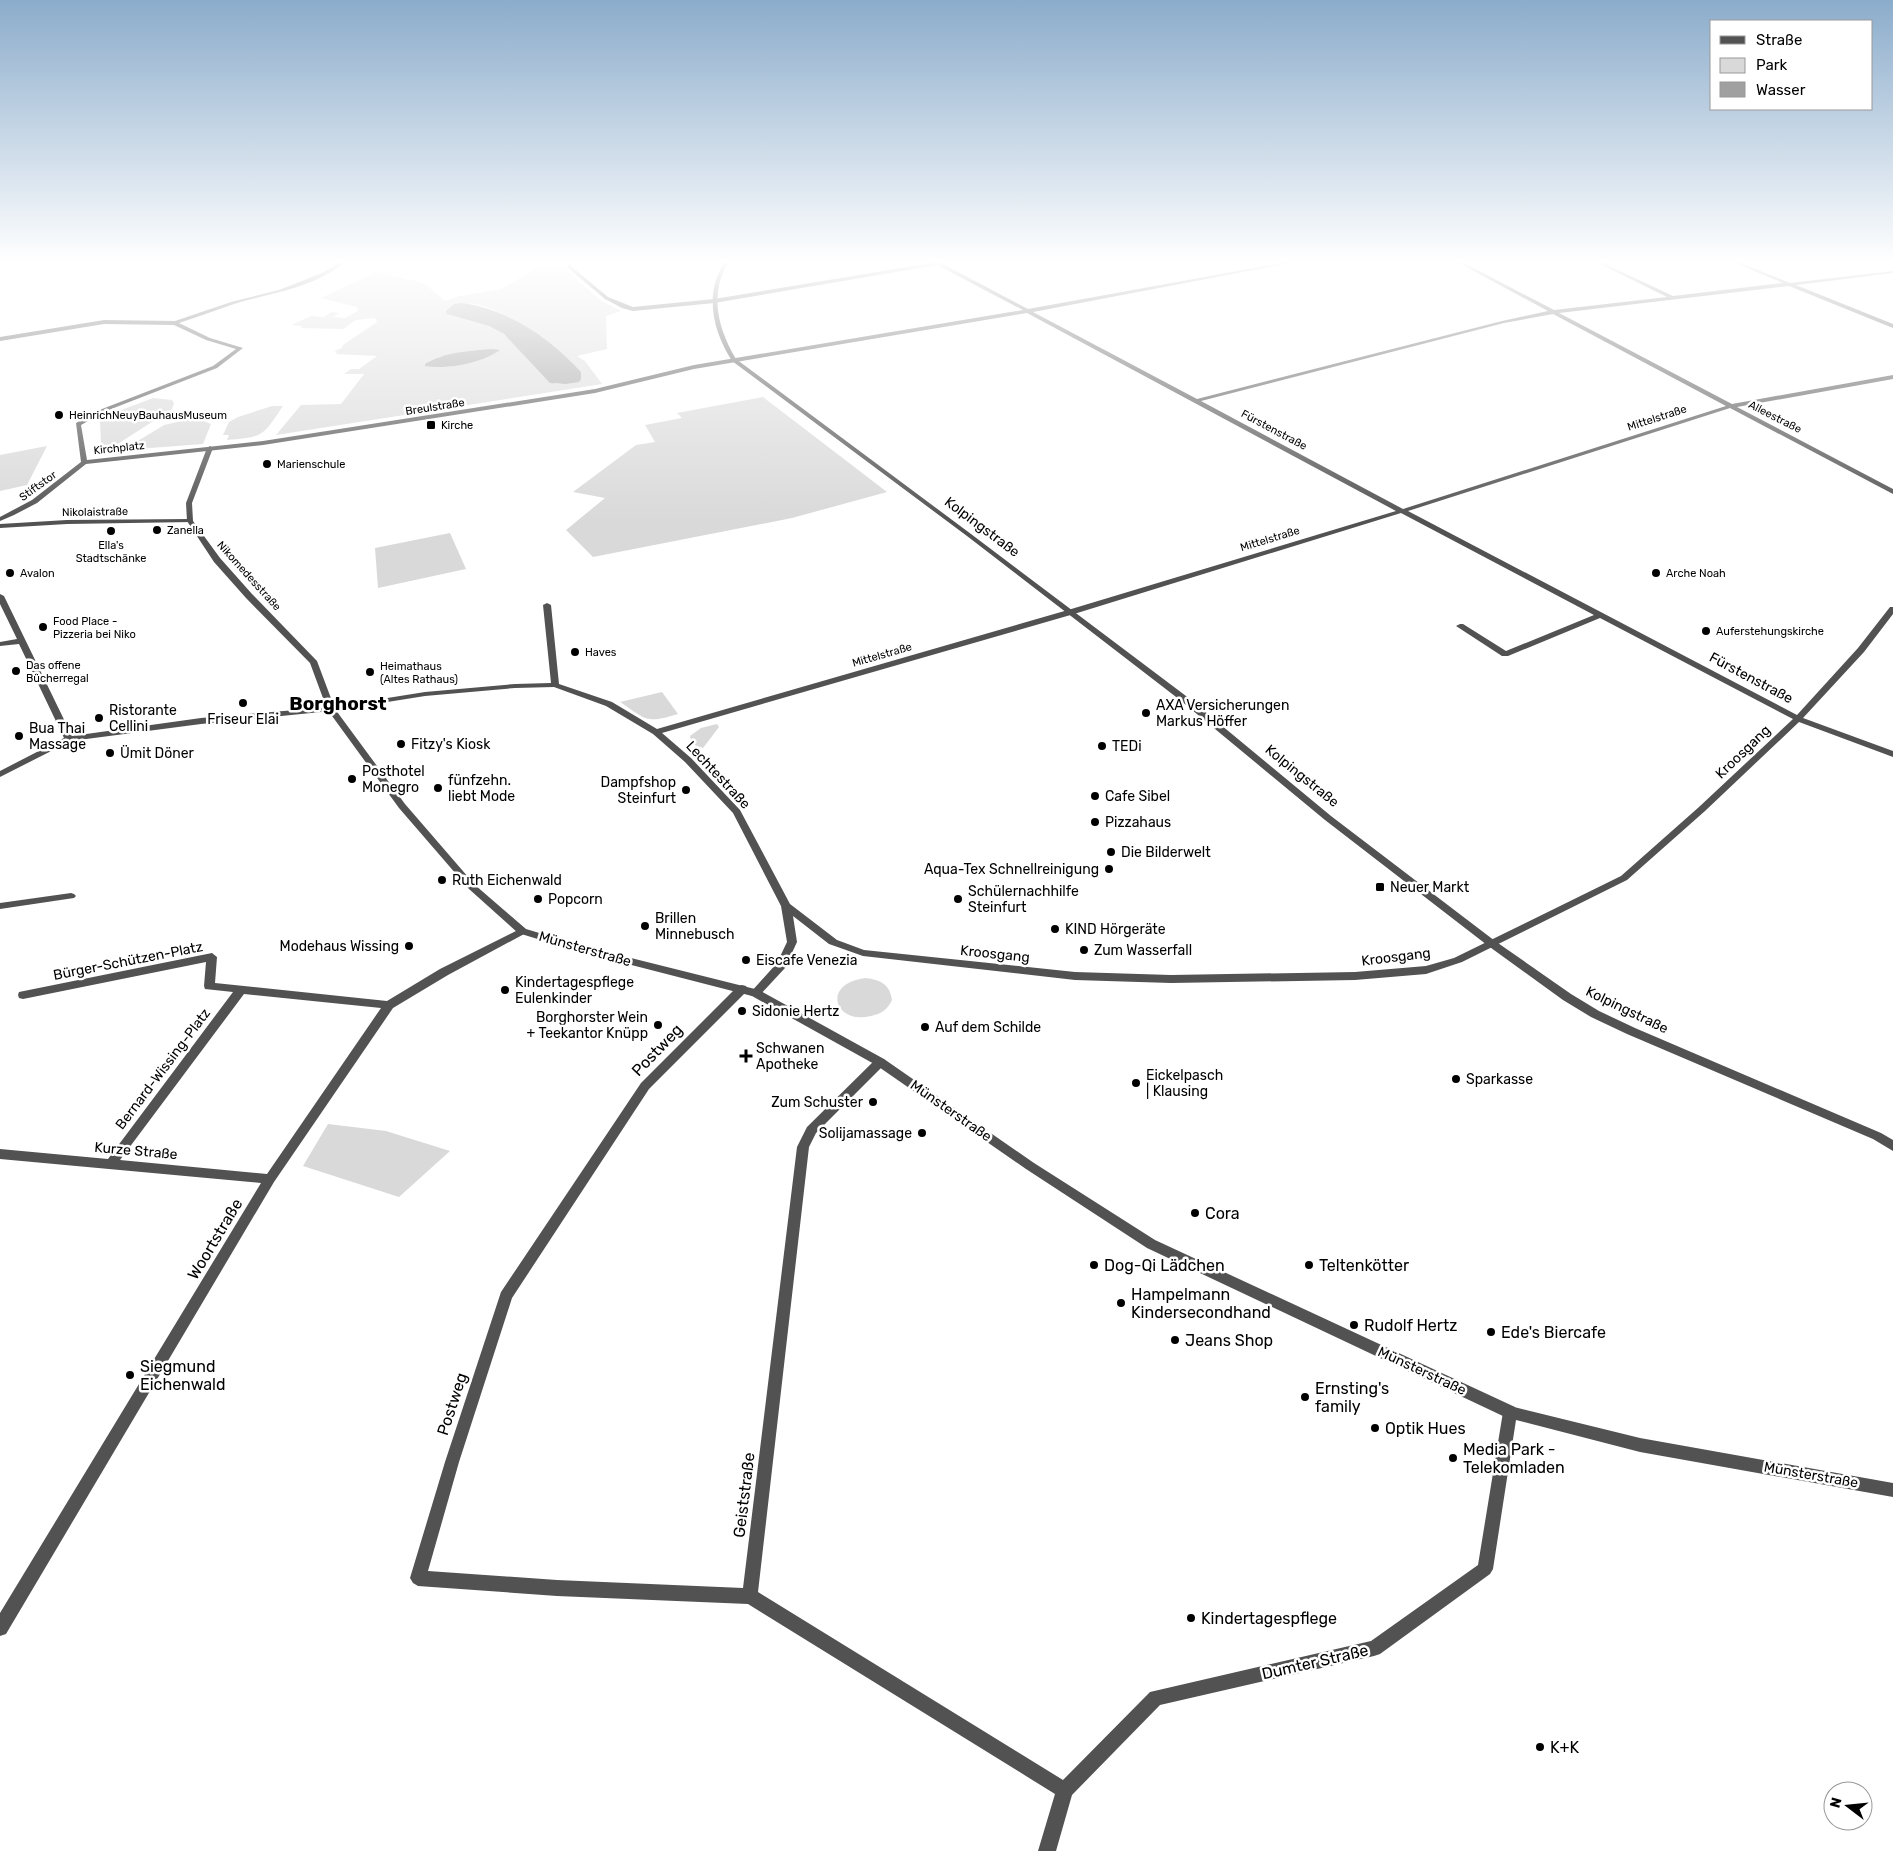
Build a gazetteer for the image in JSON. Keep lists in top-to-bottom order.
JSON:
{
  "streets": {
    "street": [
      "Breulstraße",
      "Alleestraße",
      "Mittelstraße",
      "Fürstenstraße",
      "Kirchplatz",
      "Stiftstor",
      "Nikolaistraße",
      "Kolpingstraße",
      "Nikomedesstraße",
      "Kroosgang",
      "Lechtestraße",
      "Münsterstraße",
      "Bürger-Schützen-Platz",
      "Postweg",
      "Bernard-Wissing-Platz",
      "Kurze Straße",
      "Woortstraße",
      "Geiststraße",
      "Dumter Straße"
    ]
  },
  "crossings": [
    ["Breulstraße", "Kirchplatz"],
    ["Breulstraße", "Kolpingstraße"],
    ["Alleestraße", "Mittelstraße"],
    ["Mittelstraße", "Fürstenstraße"],
    ["Mittelstraße", "Kolpingstraße"],
    ["Mittelstraße", "Lechtestraße"],
    ["Fürstenstraße", "Kroosgang"],
    ["Kirchplatz", "Stiftstor"],
    ["Nikolaistraße", "Nikomedesstraße"],
    ["Kolpingstraße", "Kroosgang"],
    ["Nikomedesstraße", "Lechtestraße"],
    ["Nikomedesstraße", "Münsterstraße"],
    ["Kroosgang", "Lechtestraße"],
    ["Lechtestraße", "Münsterstraße"],
    ["Münsterstraße", "Postweg"],
    ["Münsterstraße", "Woortstraße"],
    ["Münsterstraße", "Geiststraße"],
    ["Münsterstraße", "Dumter Straße"],
    ["Bürger-Schützen-Platz", "Bernard-Wissing-Platz"],
    ["Bürger-Schützen-Platz", "Woortstraße"],
    ["Postweg", "Geiststraße"],
    ["Bernard-Wissing-Platz", "Kurze Straße"],
    ["Kurze Straße", "Woortstraße"]
  ],
  "districts": ["Borghorst"],
  "places": {
    "other": [
      "HeinrichNeuyBauhausMuseum",
      "Marienschule",
      "Zanella",
      "Ella's Stadtschänke",
      "Avalon",
      "Arche Noah",
      "Food Place - Pizzeria bei Niko",
      "Auferstehungskirche",
      "Haves",
      "Das offene Bücherregal",
      "Heimathaus (Altes Rathaus)",
      "Friseur Elai",
      "AXA Versicherungen Markus Höffer",
      "Ristorante Cellini",
      "Bua Thai Massage",
      "Fitzy's Kiosk",
      "TEDi",
      "Ümit Döner",
      "Posthotel Monegro",
      "fünfzehn. liebt Mode",
      "Dampfshop Steinfurt",
      "Cafe Sibel",
      "Pizzahaus",
      "Die Bilderwelt",
      "Aqua-Tex Schnellreinigung",
      "Ruth Eichenwald",
      "Popcorn",
      "Schülernachhilfe Steinfurt",
      "Brillen Minnebusch",
      "KIND Hörgeräte",
      "Modehaus Wissing",
      "Zum Wasserfall",
      "Eiscafe Venezia",
      "Kindertagespflege Eulenkinder",
      "Sidonie Hertz",
      "Borghorster Wein + Teekantor Knüpp",
      "Auf dem Schilde",
      "Sparkasse",
      "Eickelpasch | Klausing",
      "Zum Schuster",
      "Solijamassage",
      "Cora",
      "Dog-Qi Lädchen",
      "Teltenkötter",
      "Hampelmann Kindersecondhand",
      "Rudolf Hertz",
      "Ede's Biercafe",
      "Jeans Shop",
      "Siegmund Eichenwald",
      "Ernsting's family",
      "Optik Hues",
      "Media Park - Telekomladen",
      "Kindertagespflege",
      "K+K"
    ],
    "transit": ["Kirche", "Neuer Markt"],
    "health": ["Schwanen Apotheke"]
  },
  "legend": ["Straße", "Park", "Wasser"],
  "north": "left"
}
